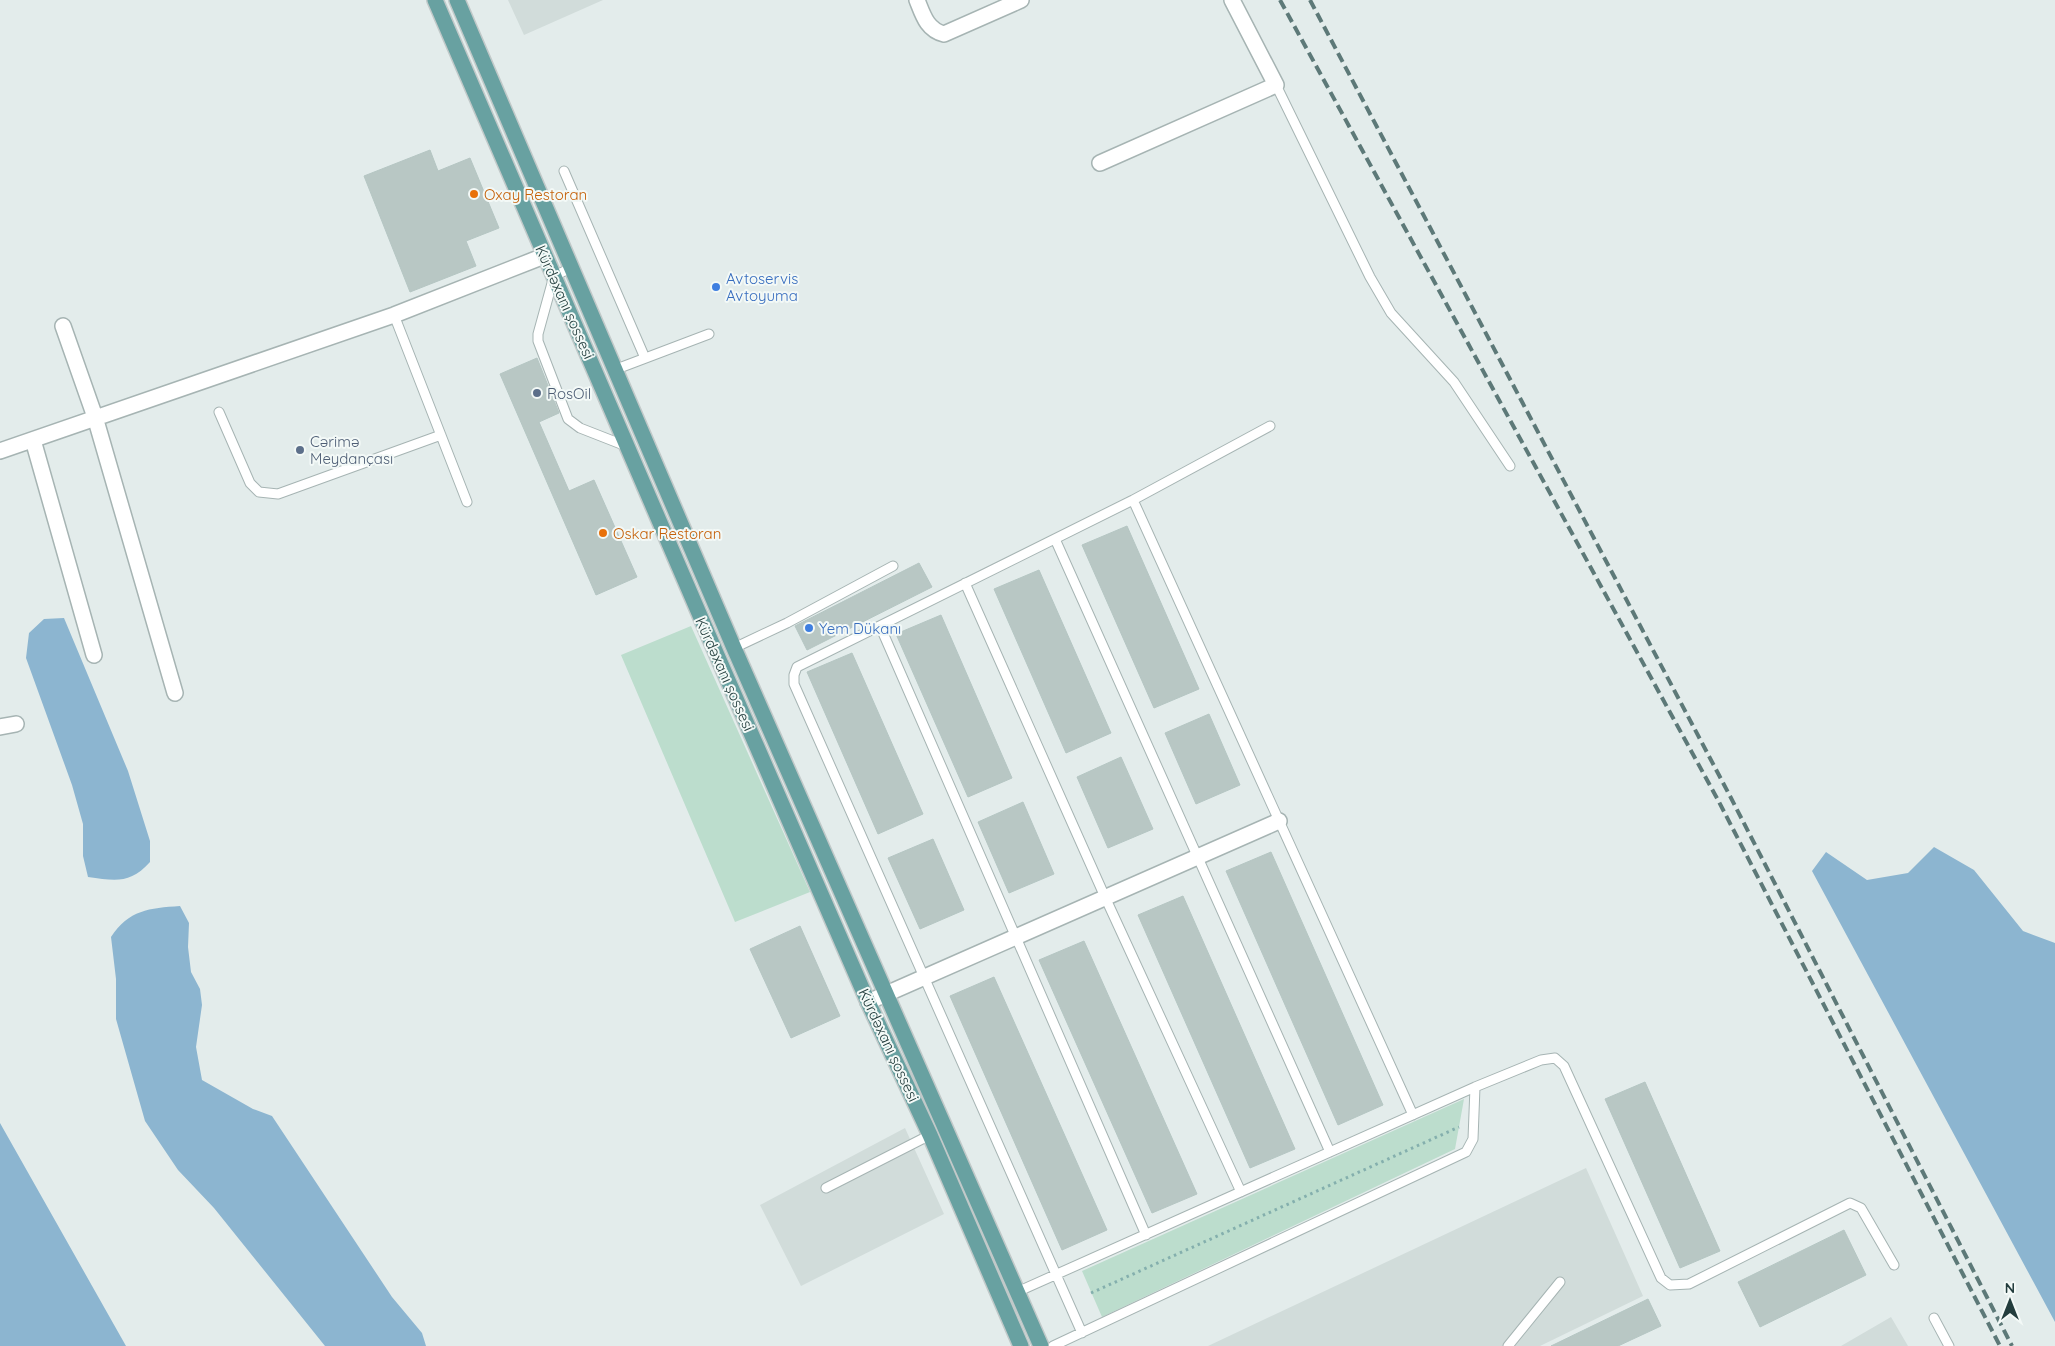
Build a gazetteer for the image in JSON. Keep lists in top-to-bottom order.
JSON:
{
  "streets": {
    "main road": ["Kürdəxanı şossesi"]
  },
  "places": [
    "Oxay Restoran",
    "Avtoservis Avtoyuma",
    "RosOil",
    "Cərimə Meydançası",
    "Oskar Restoran",
    "Yem Dükanı"
  ],
  "north": "top"
}
